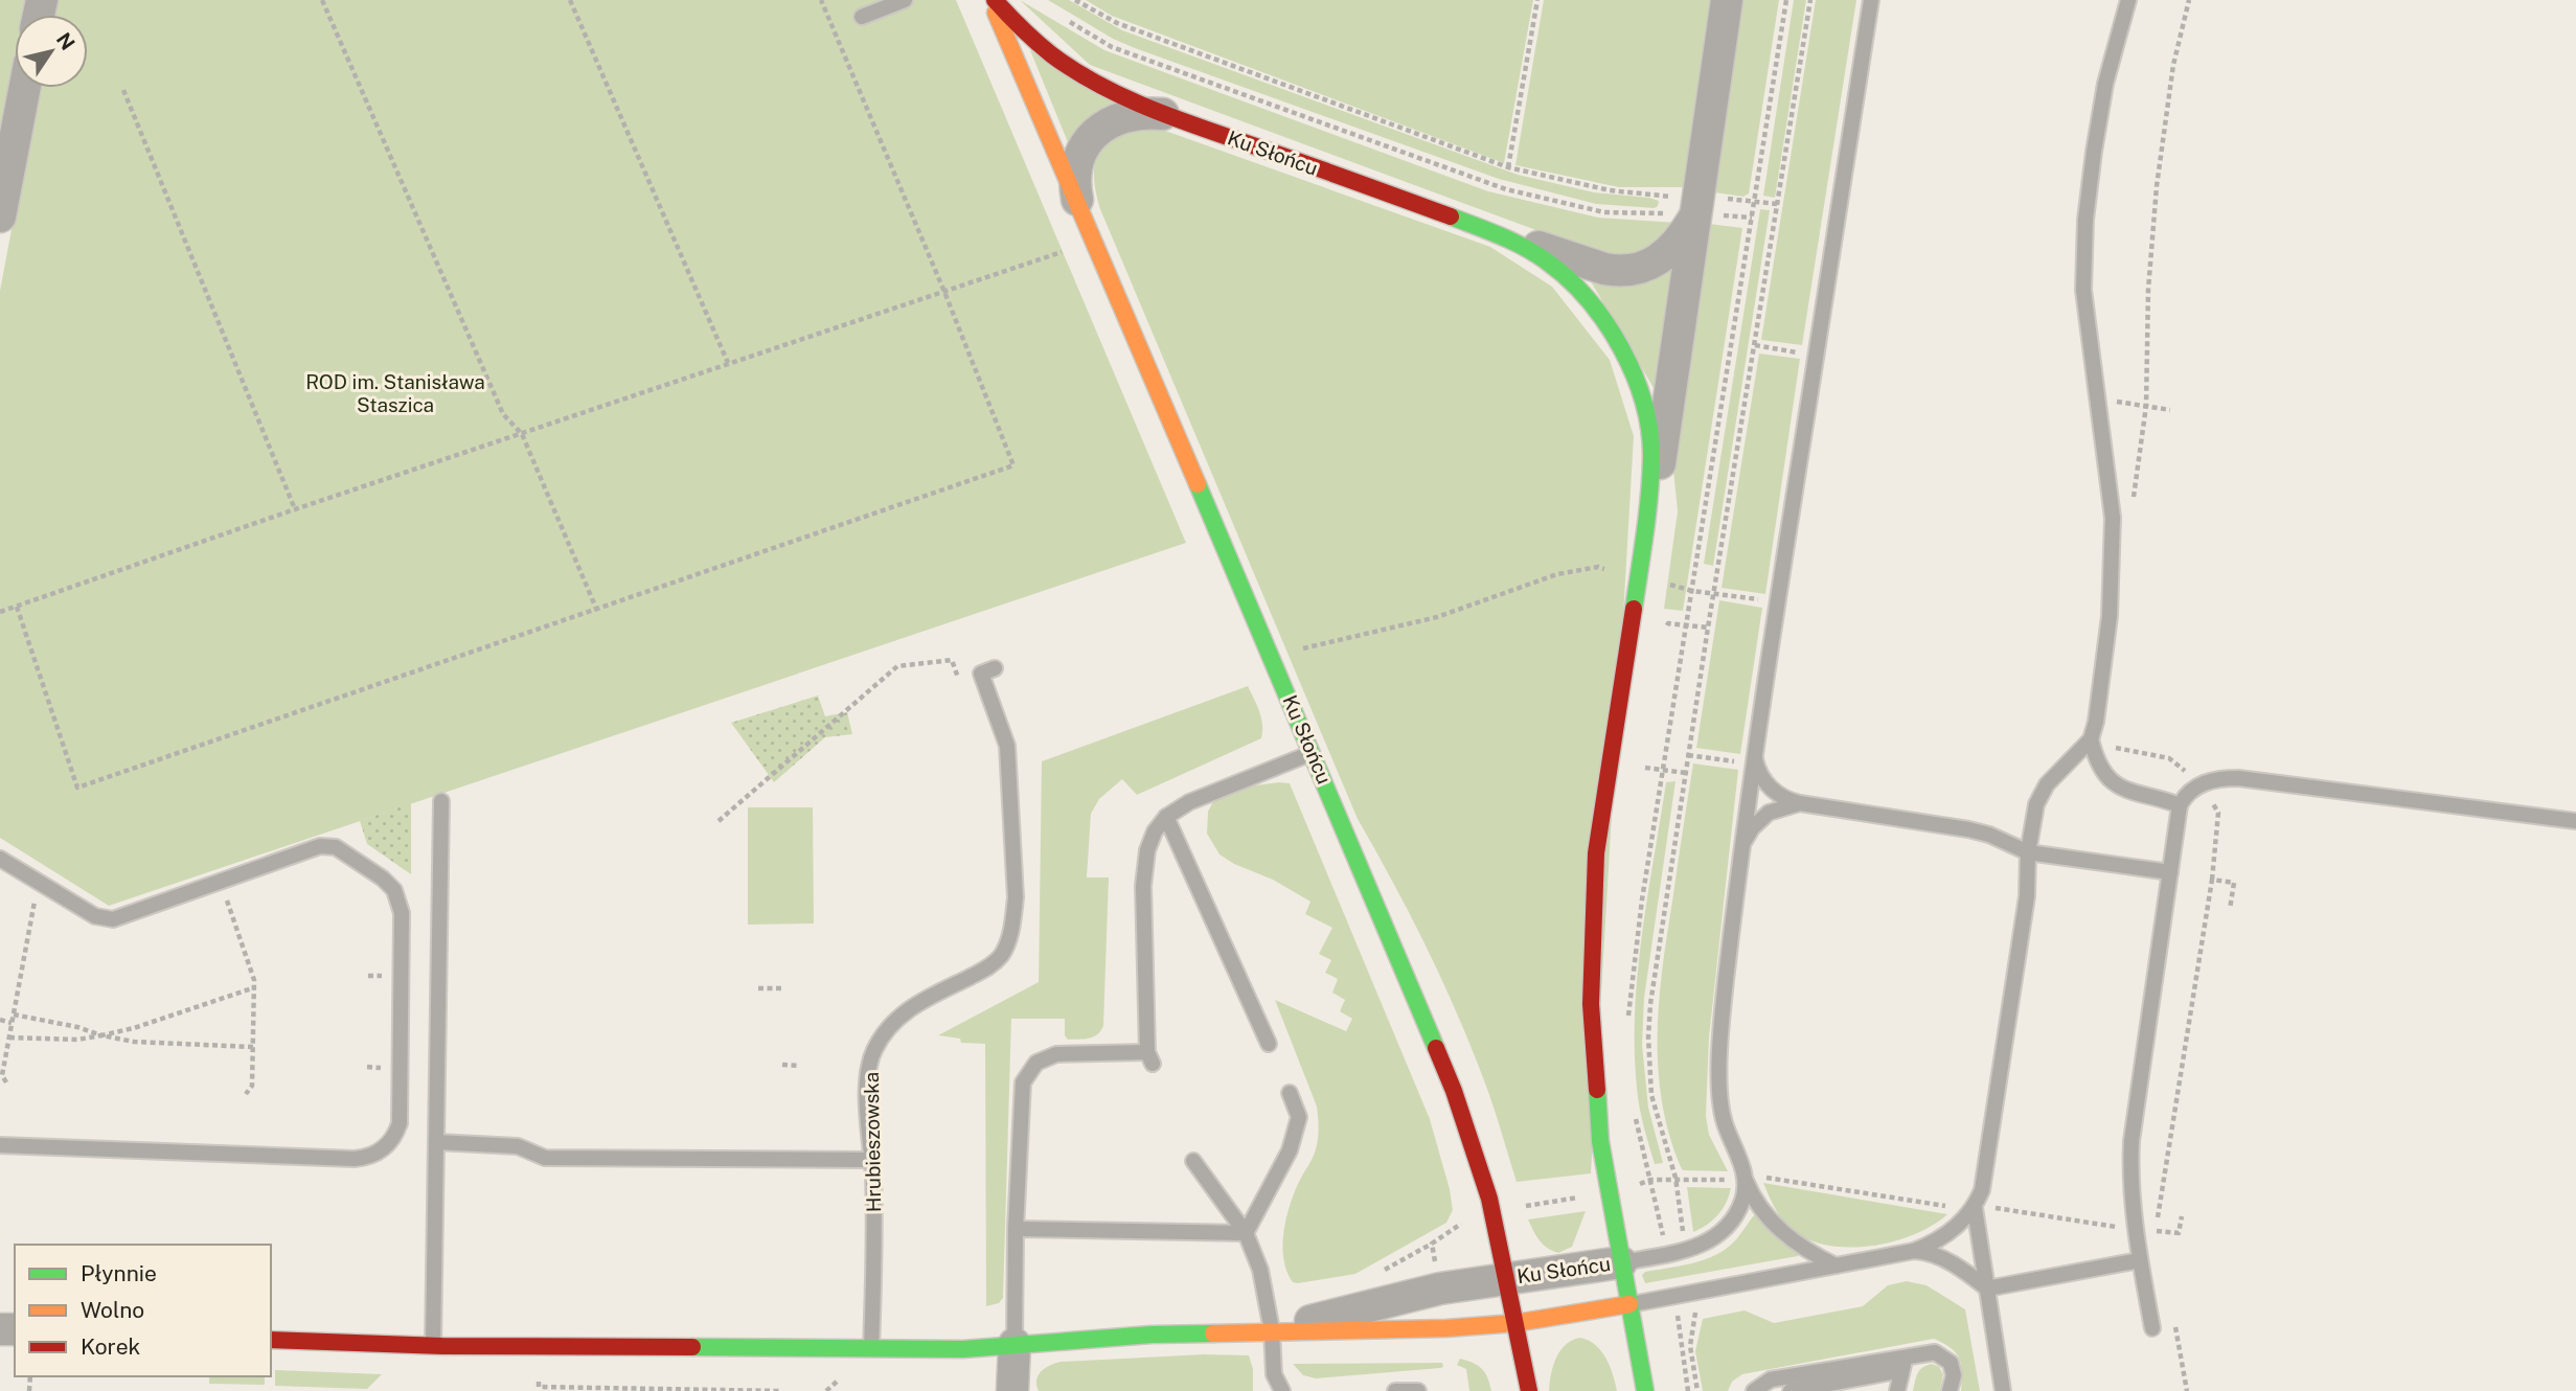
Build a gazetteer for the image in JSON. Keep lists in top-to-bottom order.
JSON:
{
  "streets": {
    "main road": ["Ku Słońcu"],
    "lane": ["Hrubieszowska"]
  },
  "parks": ["ROD im. Stanisława Staszica"],
  "legend": ["Płynnie", "Wolno", "Korek"],
  "north": "top right"
}
